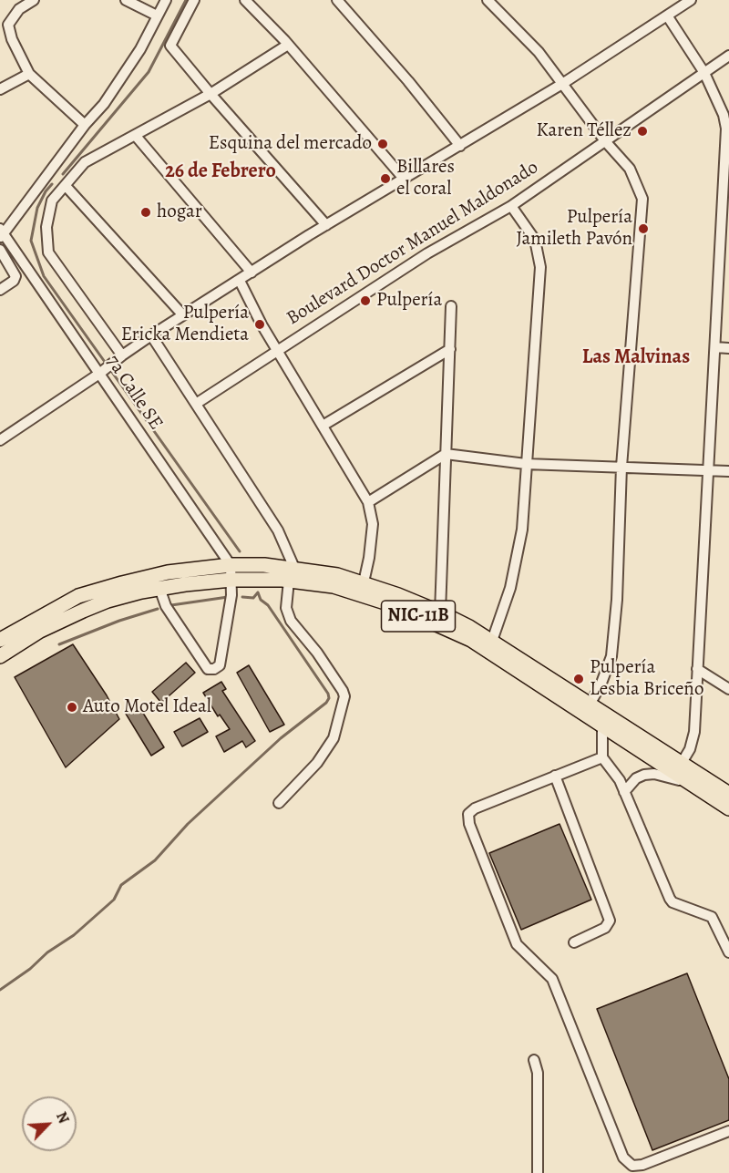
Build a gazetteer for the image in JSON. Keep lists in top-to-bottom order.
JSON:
{
  "streets": {
    "highway": ["NIC-11B"],
    "street": ["Boulevard Doctor Manuel Maldonado", "7a Calle SE"]
  },
  "crossings": [
    ["7a Calle SE", "NIC-11B"]
  ],
  "districts": ["26 de Febrero", "Las Malvinas"],
  "places": [
    "Karen Téllez",
    "Esquina del mercado",
    "Billares el coral",
    "hogar",
    "Pulpería Jamileth Pavón",
    "Pulpería",
    "Pulpería Ericka Mendieta",
    "Pulpería Lesbia Briceño",
    "Auto Motel Ideal"
  ],
  "north": "top right"
}
